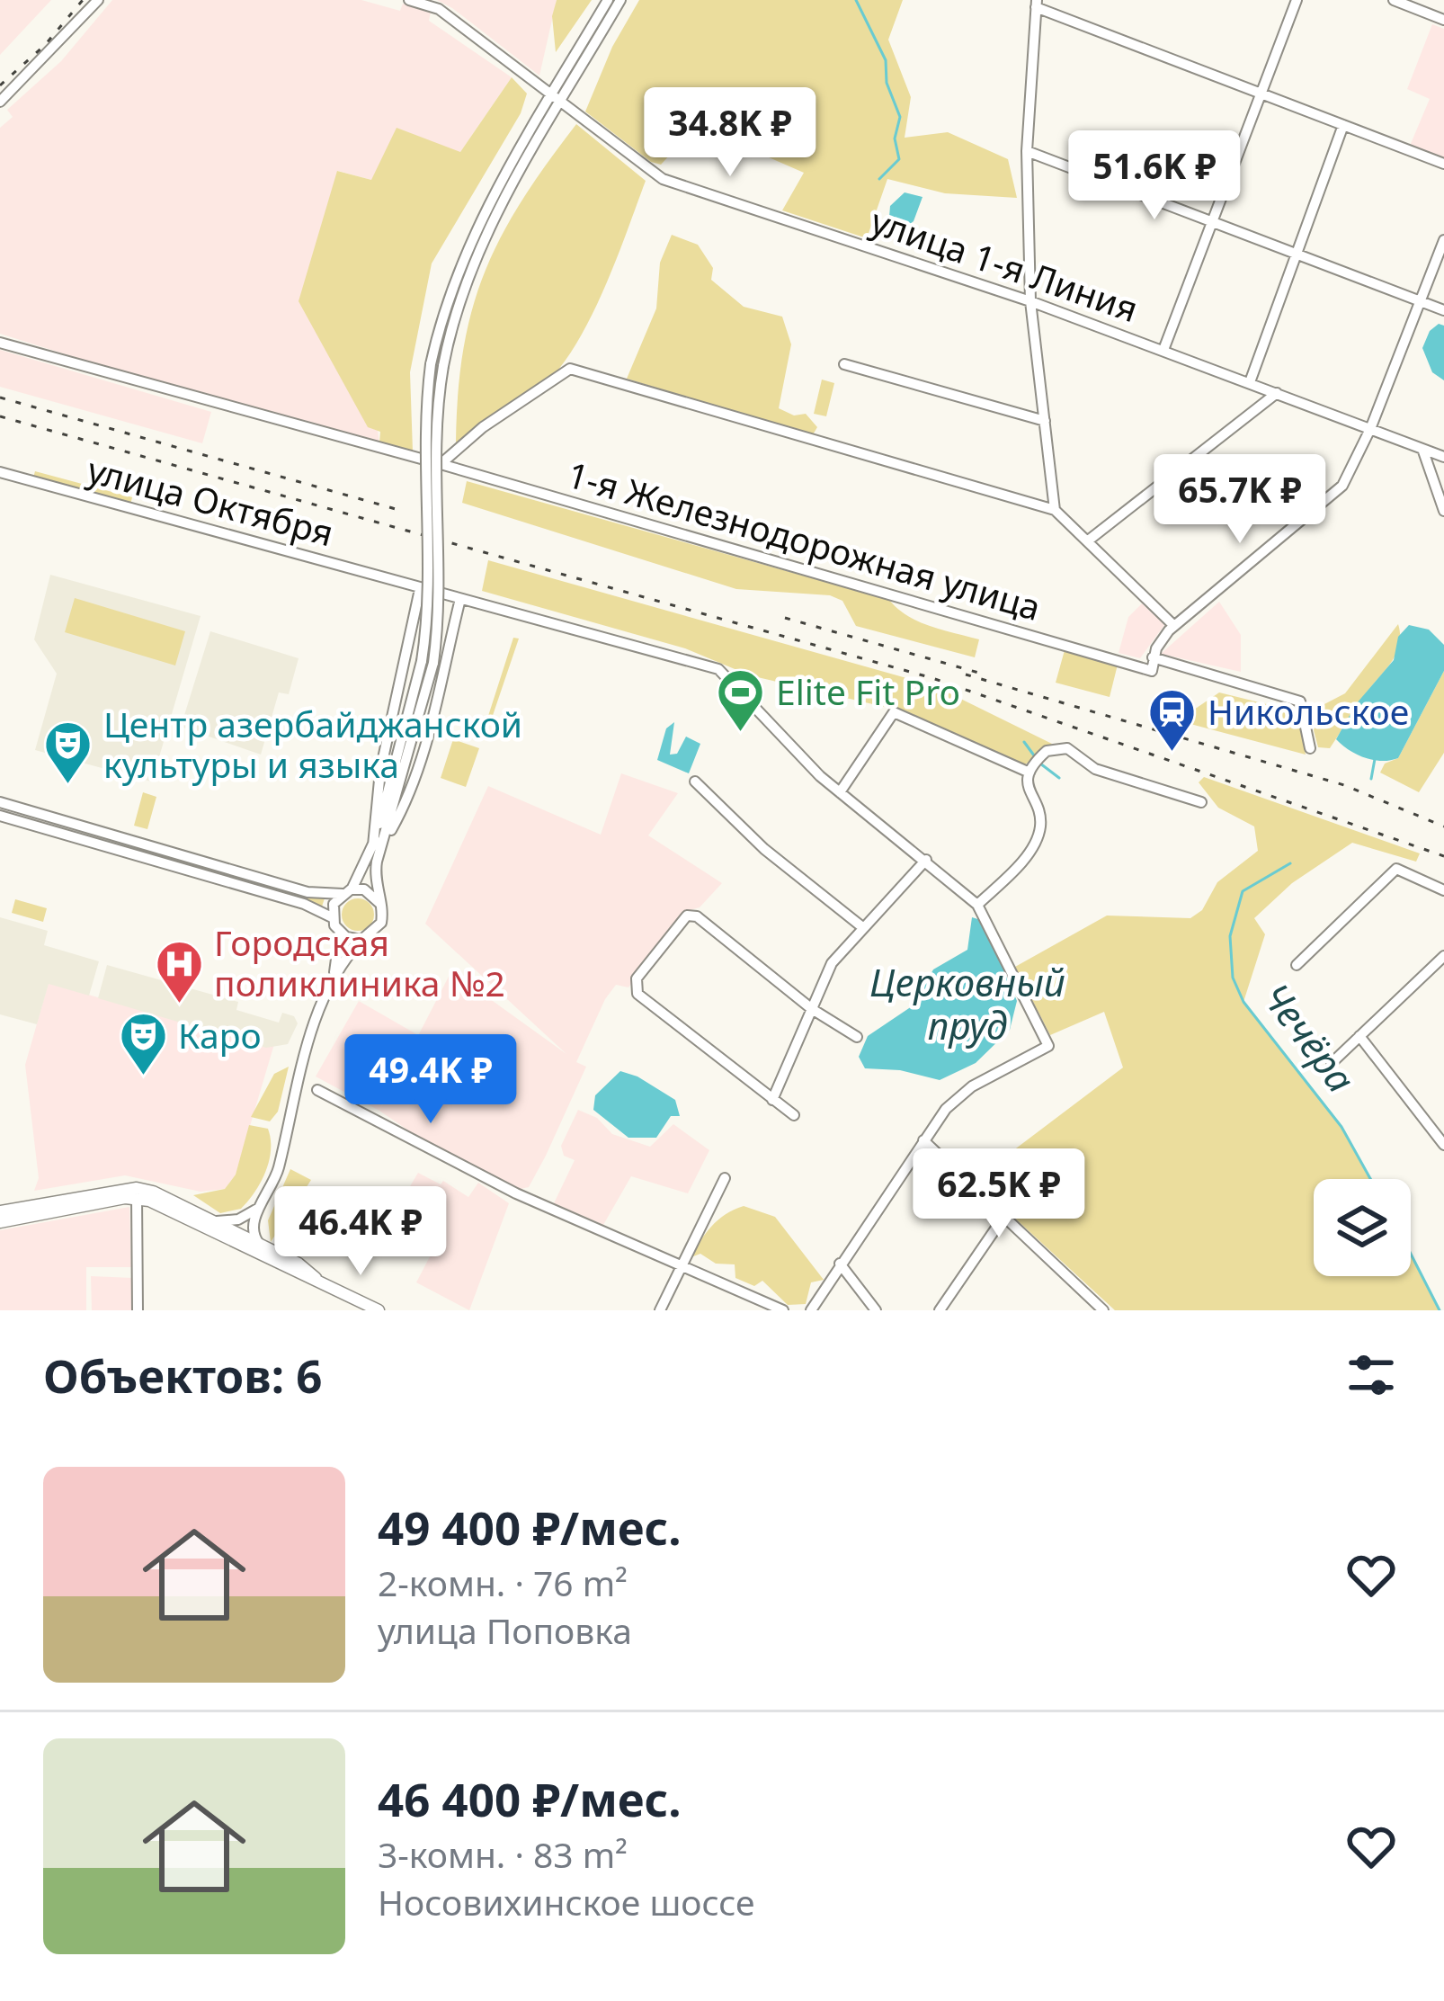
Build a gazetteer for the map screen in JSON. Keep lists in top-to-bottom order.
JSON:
{
  "streets": {
    "street": ["улица 1-я Линия", "улица Октября", "1-я Железнодорожная улица"]
  },
  "water": ["Церковный пруд", "Чечёра"],
  "places": {
    "sports": ["Elite Fit Pro"],
    "station": ["Никольское"],
    "theatre": ["Центр азербайджанской культуры и языка", "Каро"],
    "hospital": ["Городская поликлиника №2"]
  },
  "page": {
    "price": [
      "34.8K ₽",
      "51.6K ₽",
      "65.7K ₽",
      "49.4K ₽",
      "62.5K ₽",
      "46.4K ₽"
    ],
    "heading": "Объектов: 6",
    "list": [
      {
        "name": "49 400 ₽/мес.",
        "note": "2-комн. · 76 m² · улица Поповка"
      },
      {
        "name": "46 400 ₽/мес.",
        "note": "3-комн. · 83 m² · Носовихинское шоссе"
      }
    ]
  }
}
